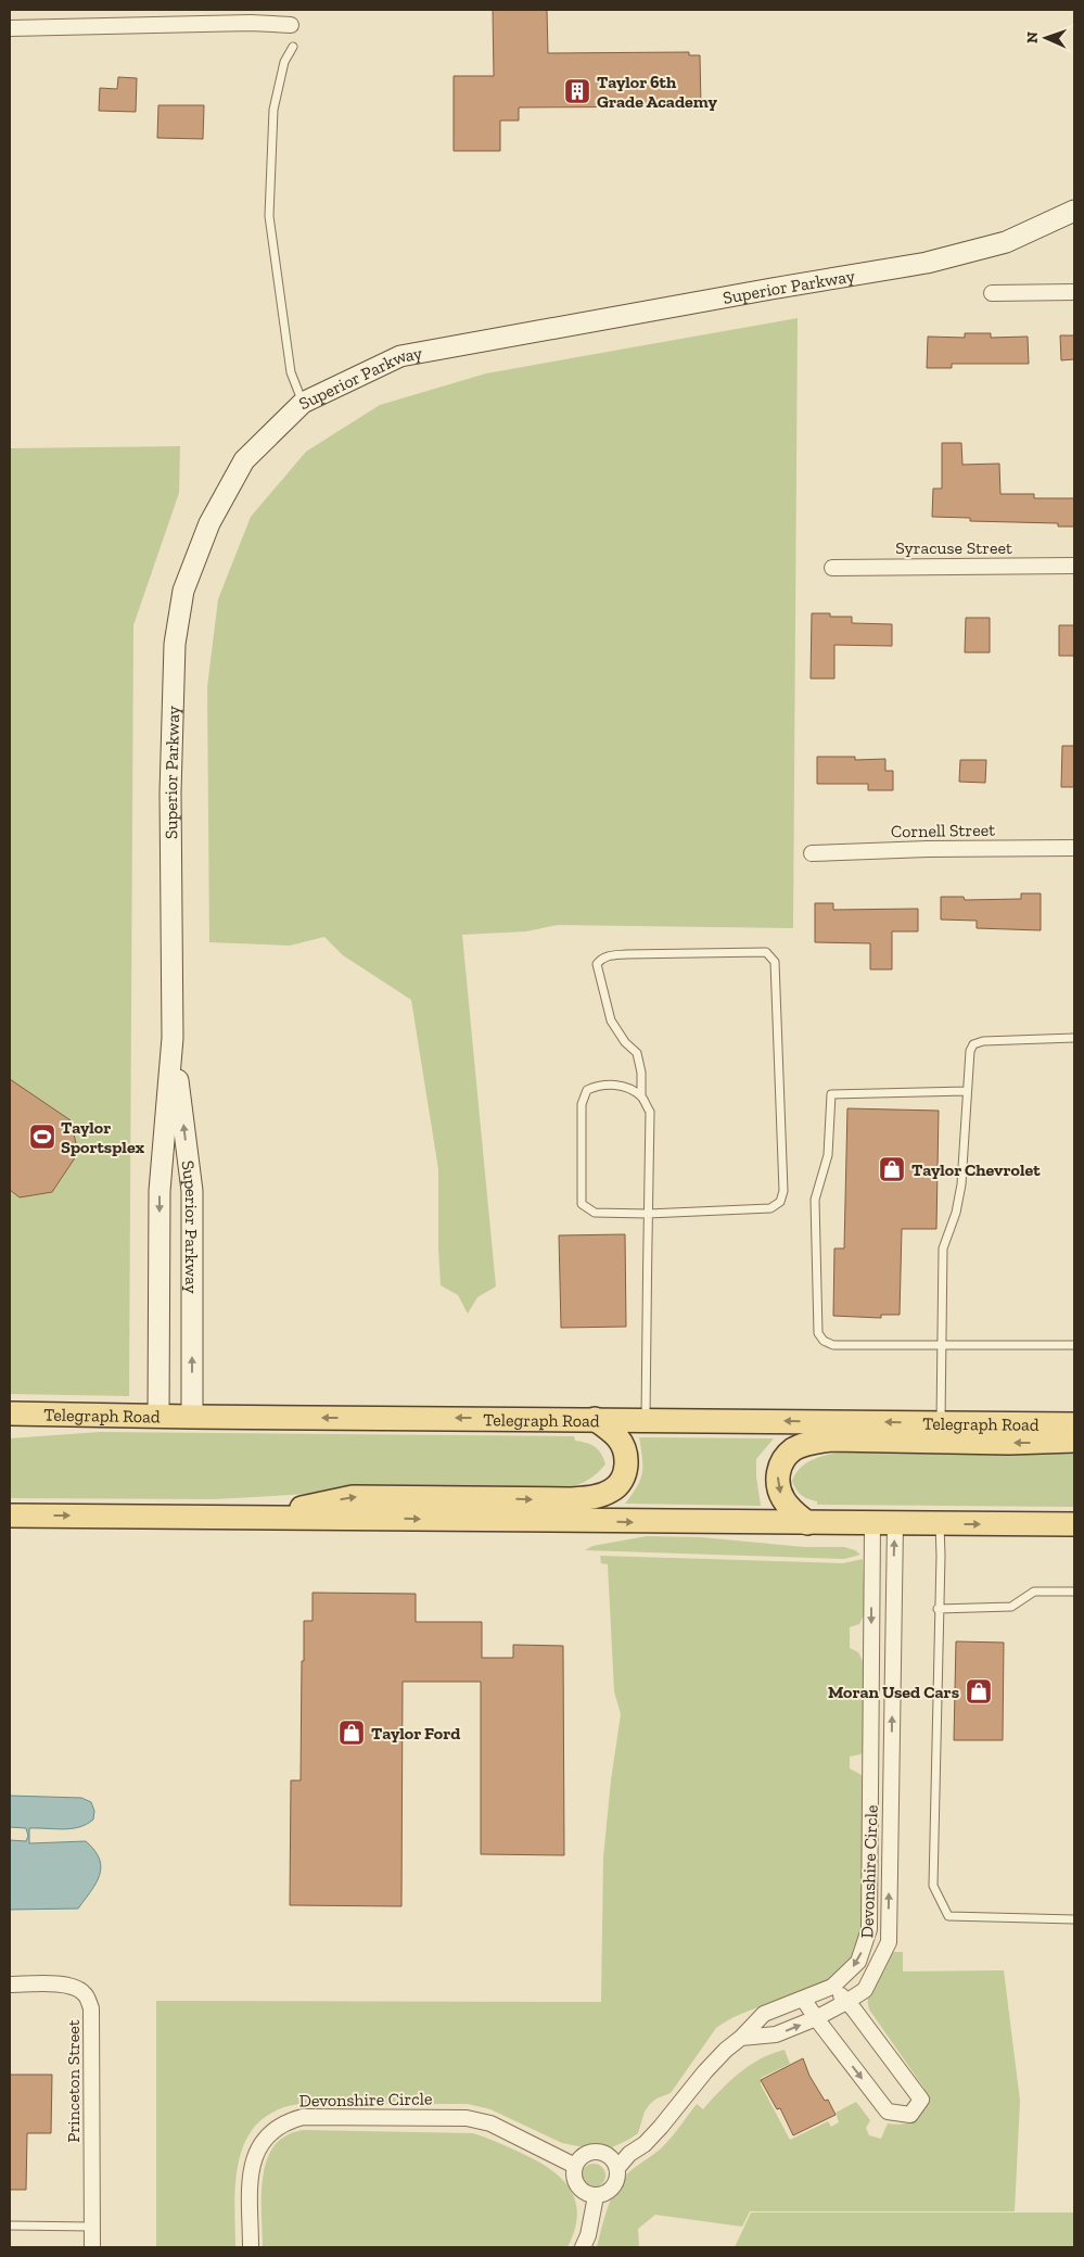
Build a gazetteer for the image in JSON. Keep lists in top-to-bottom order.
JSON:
{
  "streets": {
    "main road": ["Superior Parkway", "Telegraph Road"],
    "street": [
      "Syracuse Street",
      "Cornell Street",
      "Devonshire Circle",
      "Princeton Street"
    ]
  },
  "crossings": [
    ["Superior Parkway", "Telegraph Road"]
  ],
  "places": {
    "building": ["Taylor 6th Grade Academy"],
    "sports": ["Taylor Sportsplex"],
    "shop": ["Taylor Chevrolet", "Moran Used Cars", "Taylor Ford"]
  },
  "north": "left"
}
